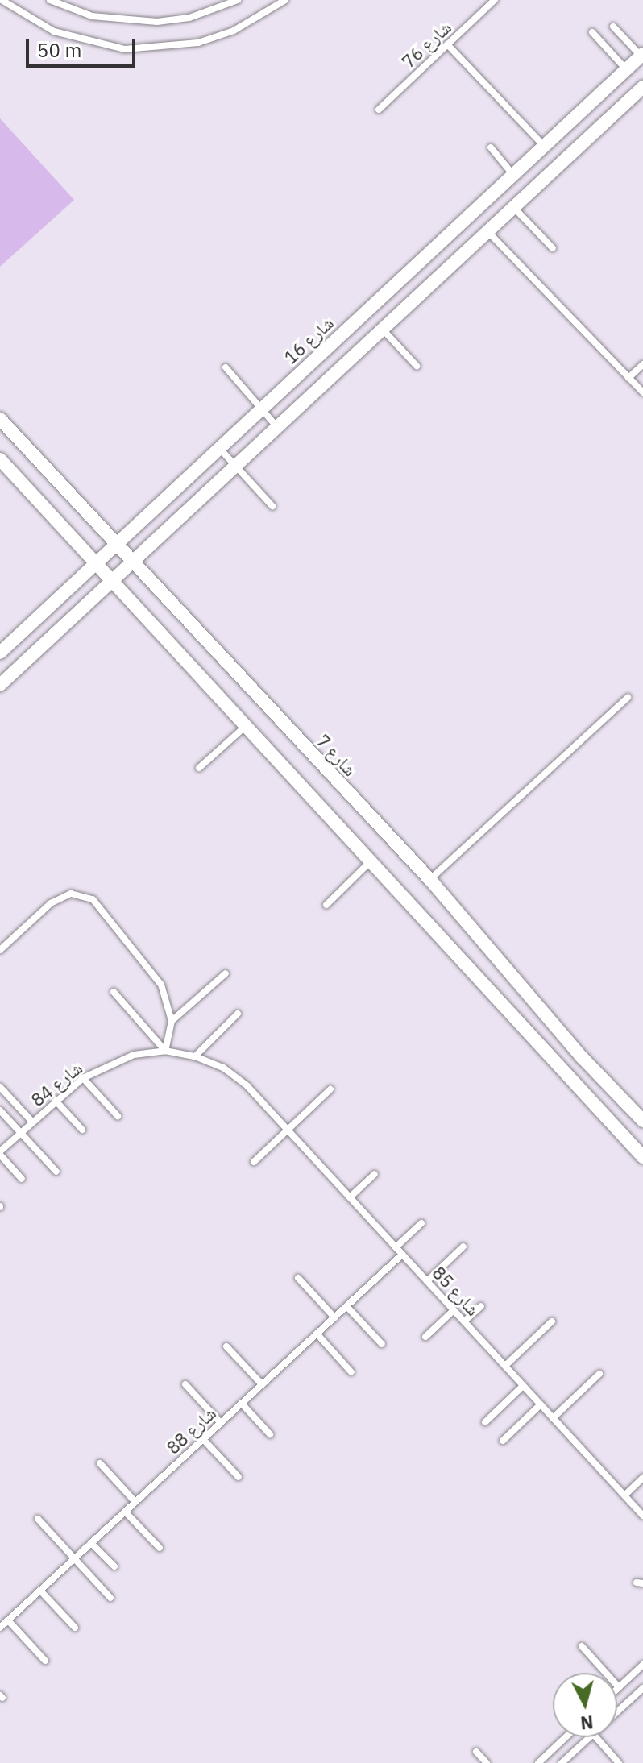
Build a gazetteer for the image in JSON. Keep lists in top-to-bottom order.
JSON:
{
  "streets": {
    "street": ["شارع 16", "شارع 7"],
    "lane": [
      "شارع 76",
      "شارع 84",
      "شارع 85",
      "شارع 88"
    ]
  },
  "crossings": [
    ["شارع 16", "شارع 7"],
    ["شارع 84", "شارع 85"],
    ["شارع 85", "شارع 88"]
  ],
  "scale_bar": "50 m",
  "north": "bottom"
}
